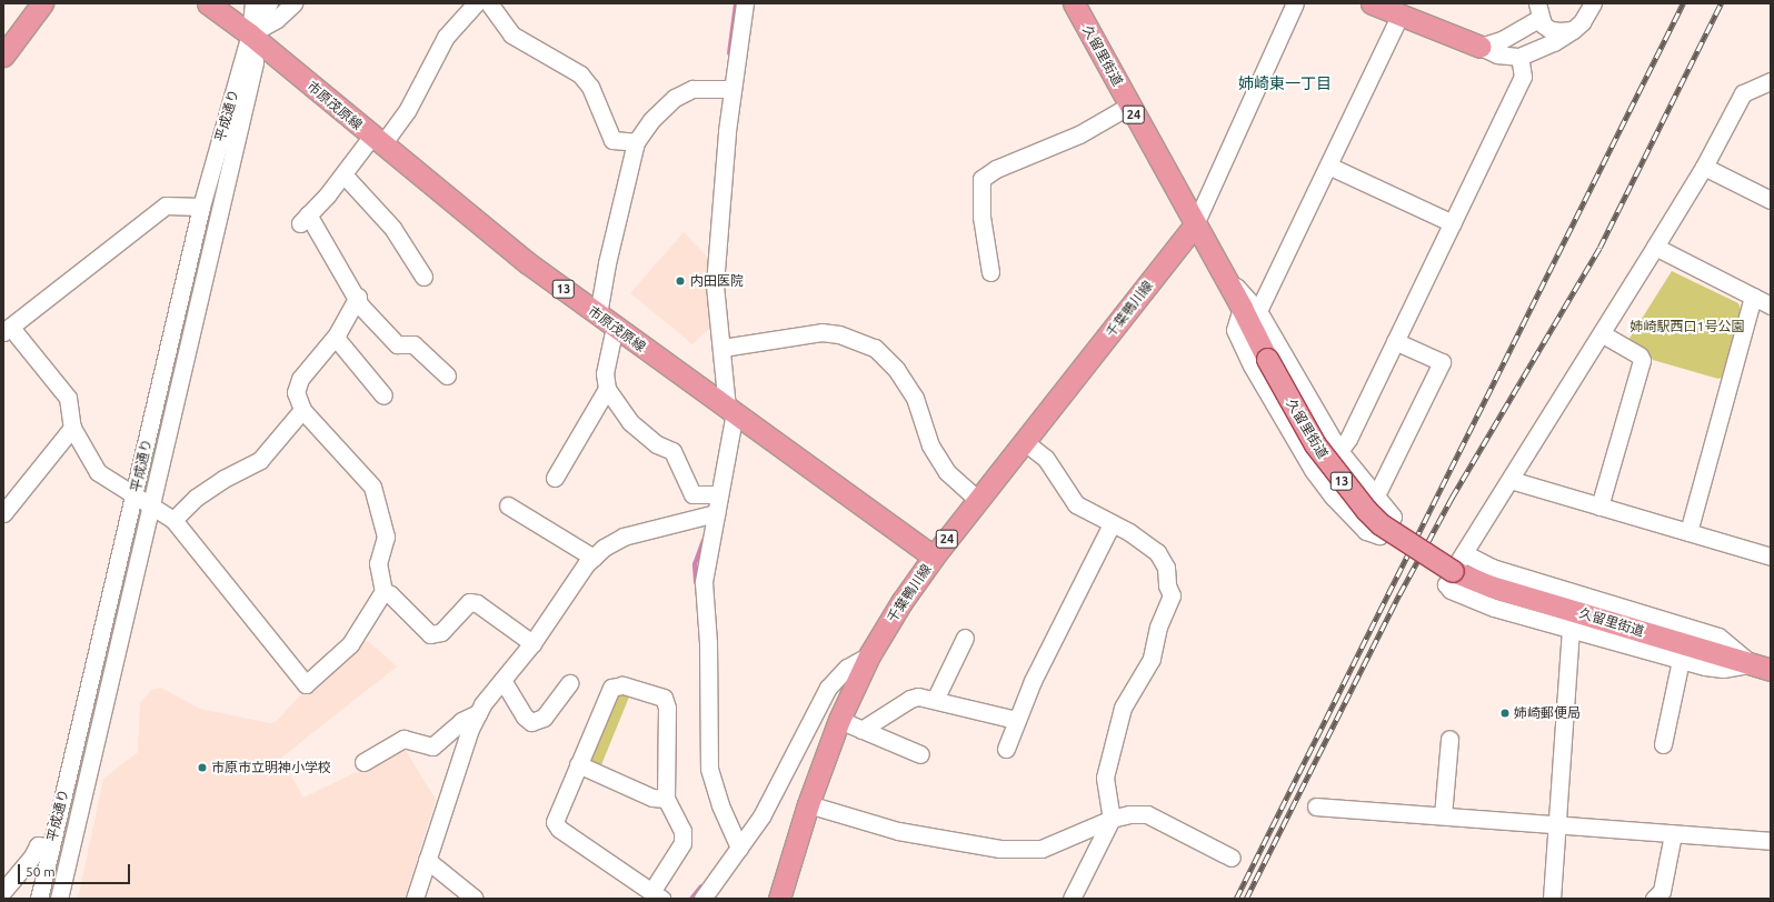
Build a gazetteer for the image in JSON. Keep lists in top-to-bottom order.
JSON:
{
  "streets": {
    "main road": [
      "久留里街道",
      "市原茂原線",
      "24",
      "13",
      "千葉鴨川線"
    ],
    "street": ["平成通り"]
  },
  "crossings": [
    ["久留里街道", "千葉鴨川線"],
    ["市原茂原線", "平成通り"],
    ["市原茂原線", "千葉鴨川線"]
  ],
  "districts": ["姉崎東一丁目"],
  "parks": ["姉崎駅西口1号公園"],
  "places": ["内田医院", "姉崎郵便局", "市原市立明神小学校"],
  "scale_bar": "50 m"
}
